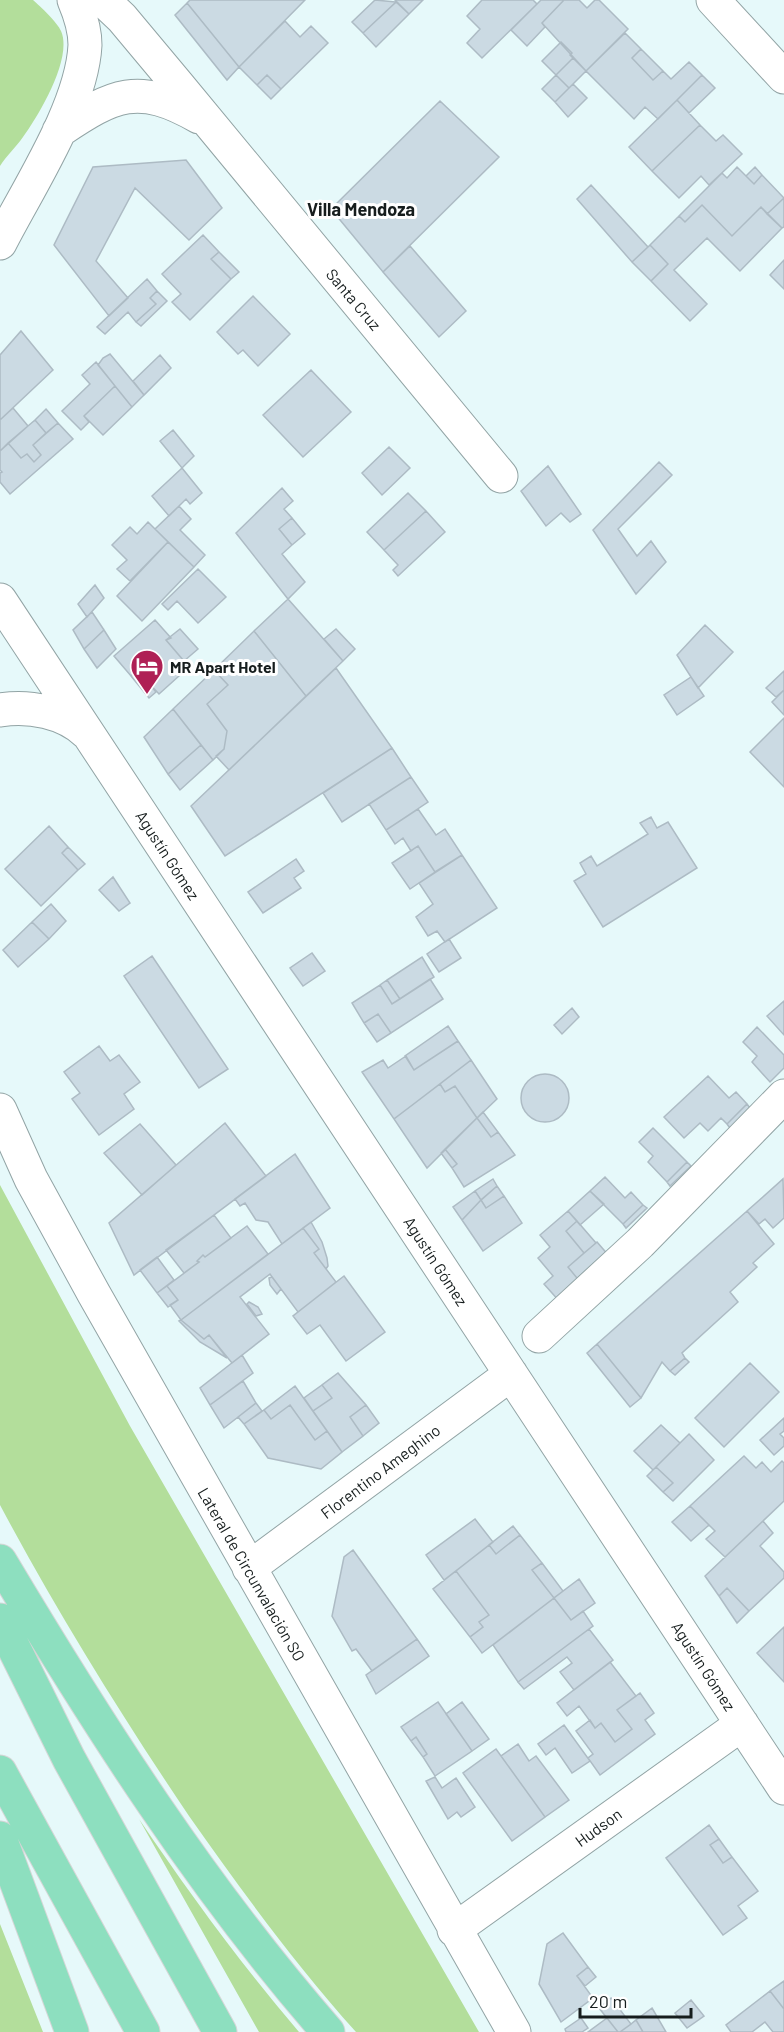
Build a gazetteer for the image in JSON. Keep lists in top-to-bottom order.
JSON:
{
  "streets": {
    "street": [
      "Santa Cruz",
      "Agustín Gómez",
      "Florentino Ameghino",
      "Lateral de Circunvalación SO",
      "Hudson"
    ]
  },
  "crossings": [
    ["Agustín Gómez", "Florentino Ameghino"],
    ["Agustín Gómez", "Hudson"],
    ["Florentino Ameghino", "Lateral de Circunvalación SO"],
    ["Lateral de Circunvalación SO", "Hudson"]
  ],
  "districts": ["Villa Mendoza"],
  "places": {
    "hotel": ["MR Apart Hotel"]
  },
  "scale_bar": "20 m"
}
